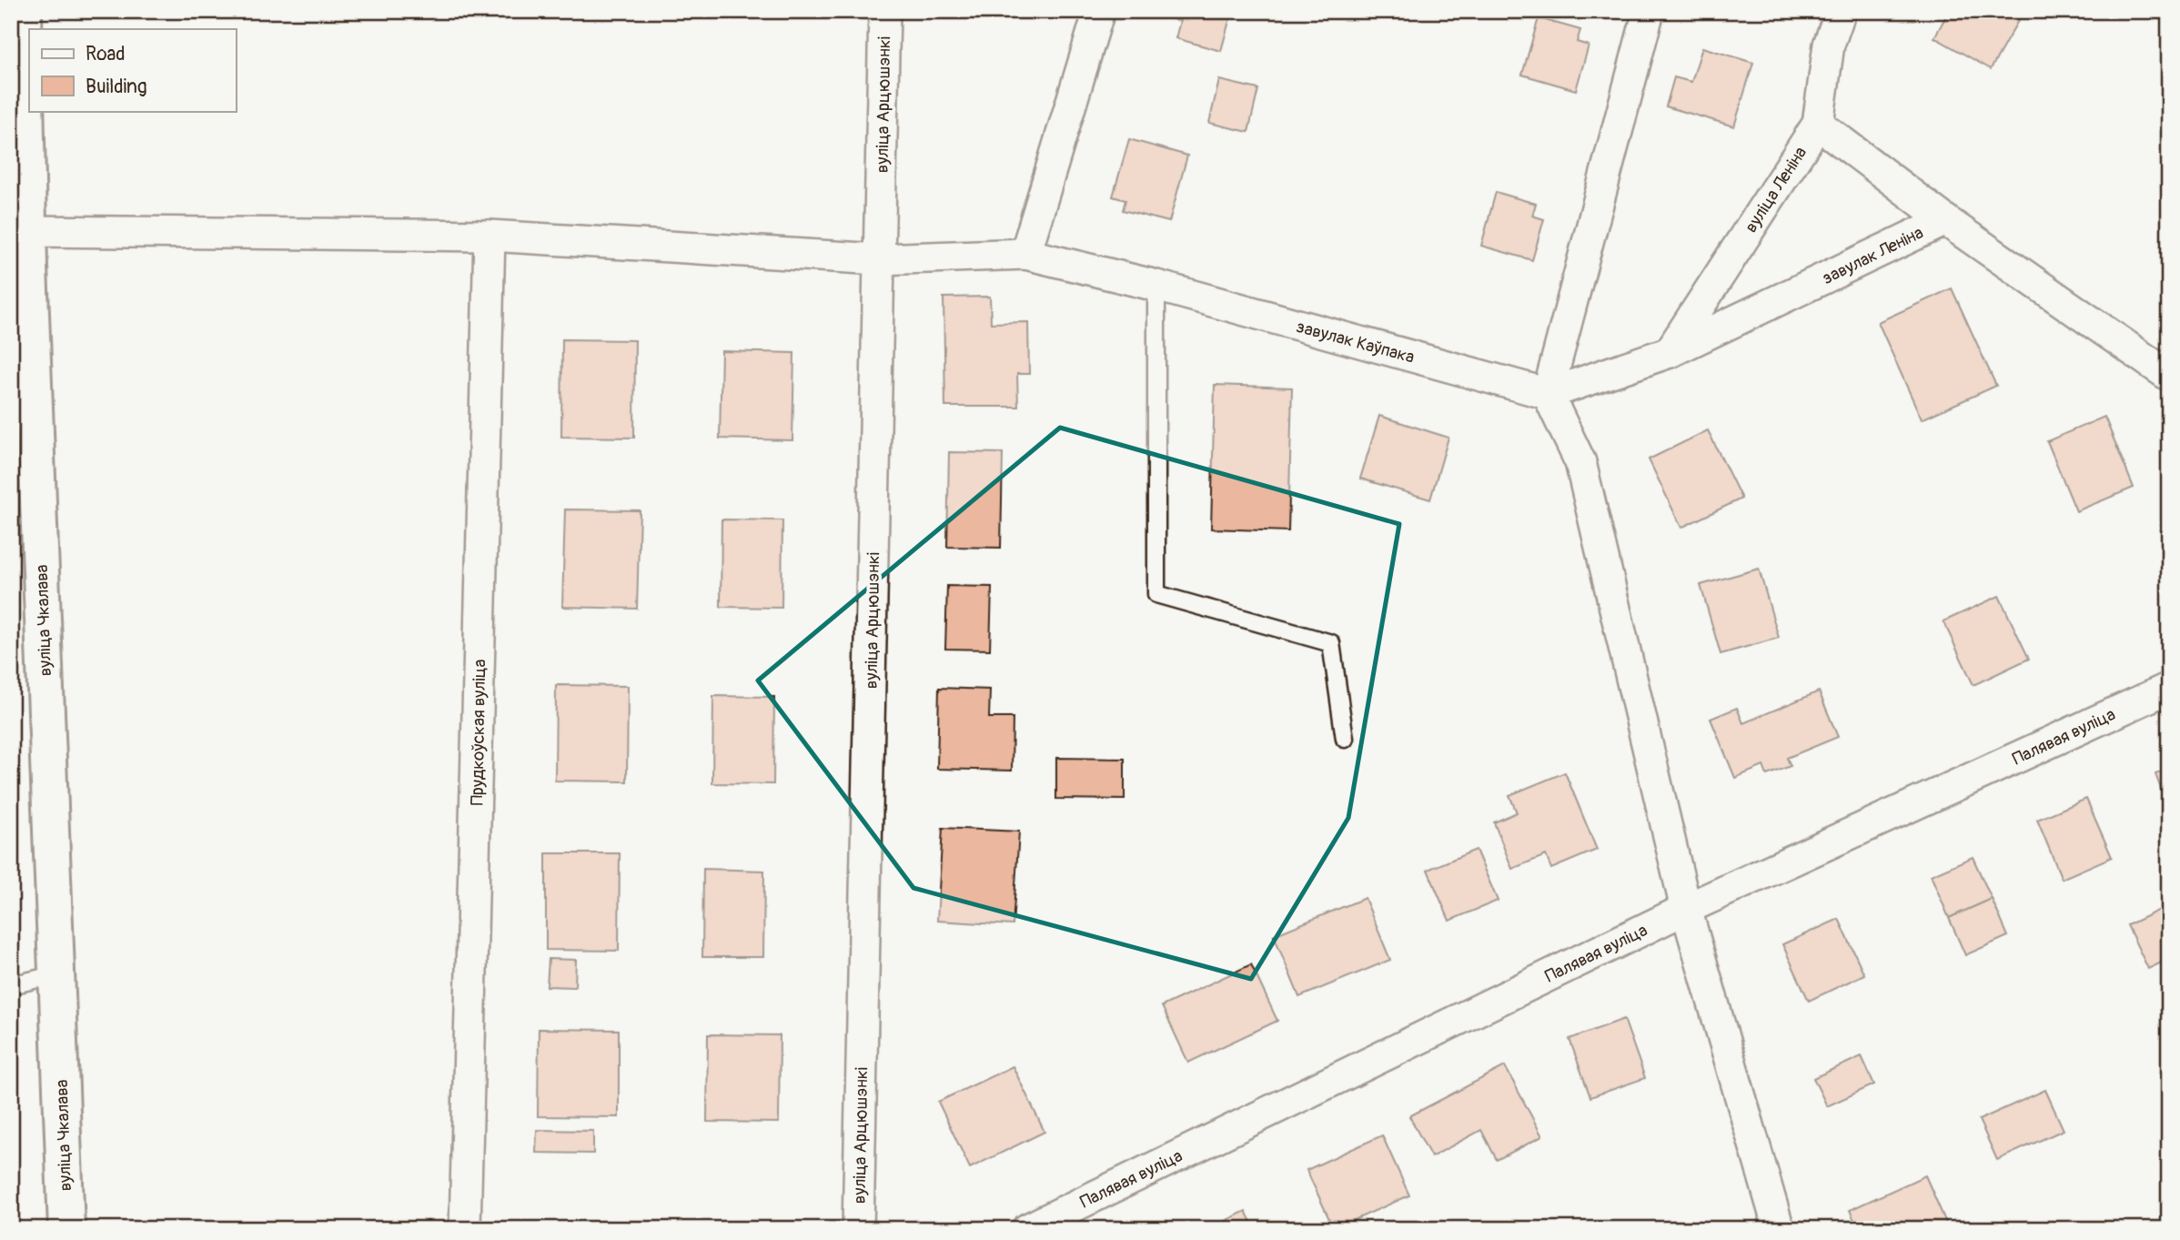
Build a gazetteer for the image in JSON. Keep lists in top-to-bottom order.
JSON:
{
  "streets": {
    "main road": ["вуліца Чкалава"],
    "street": [
      "вуліца Арцюшэнкі",
      "вуліца Леніна",
      "завулак Леніна",
      "завулак Каўпака",
      "Прудкоўская вуліца",
      "Палявая вуліца"
    ]
  },
  "crossings": [
    ["вуліца Арцюшэнкі", "завулак Каўпака"],
    ["вуліца Леніна", "завулак Леніна"],
    ["завулак Леніна", "завулак Каўпака"],
    ["завулак Каўпака", "вуліца Чкалава"],
    ["завулак Каўпака", "Прудкоўская вуліца"]
  ],
  "legend": ["Road", "Building"]
}
